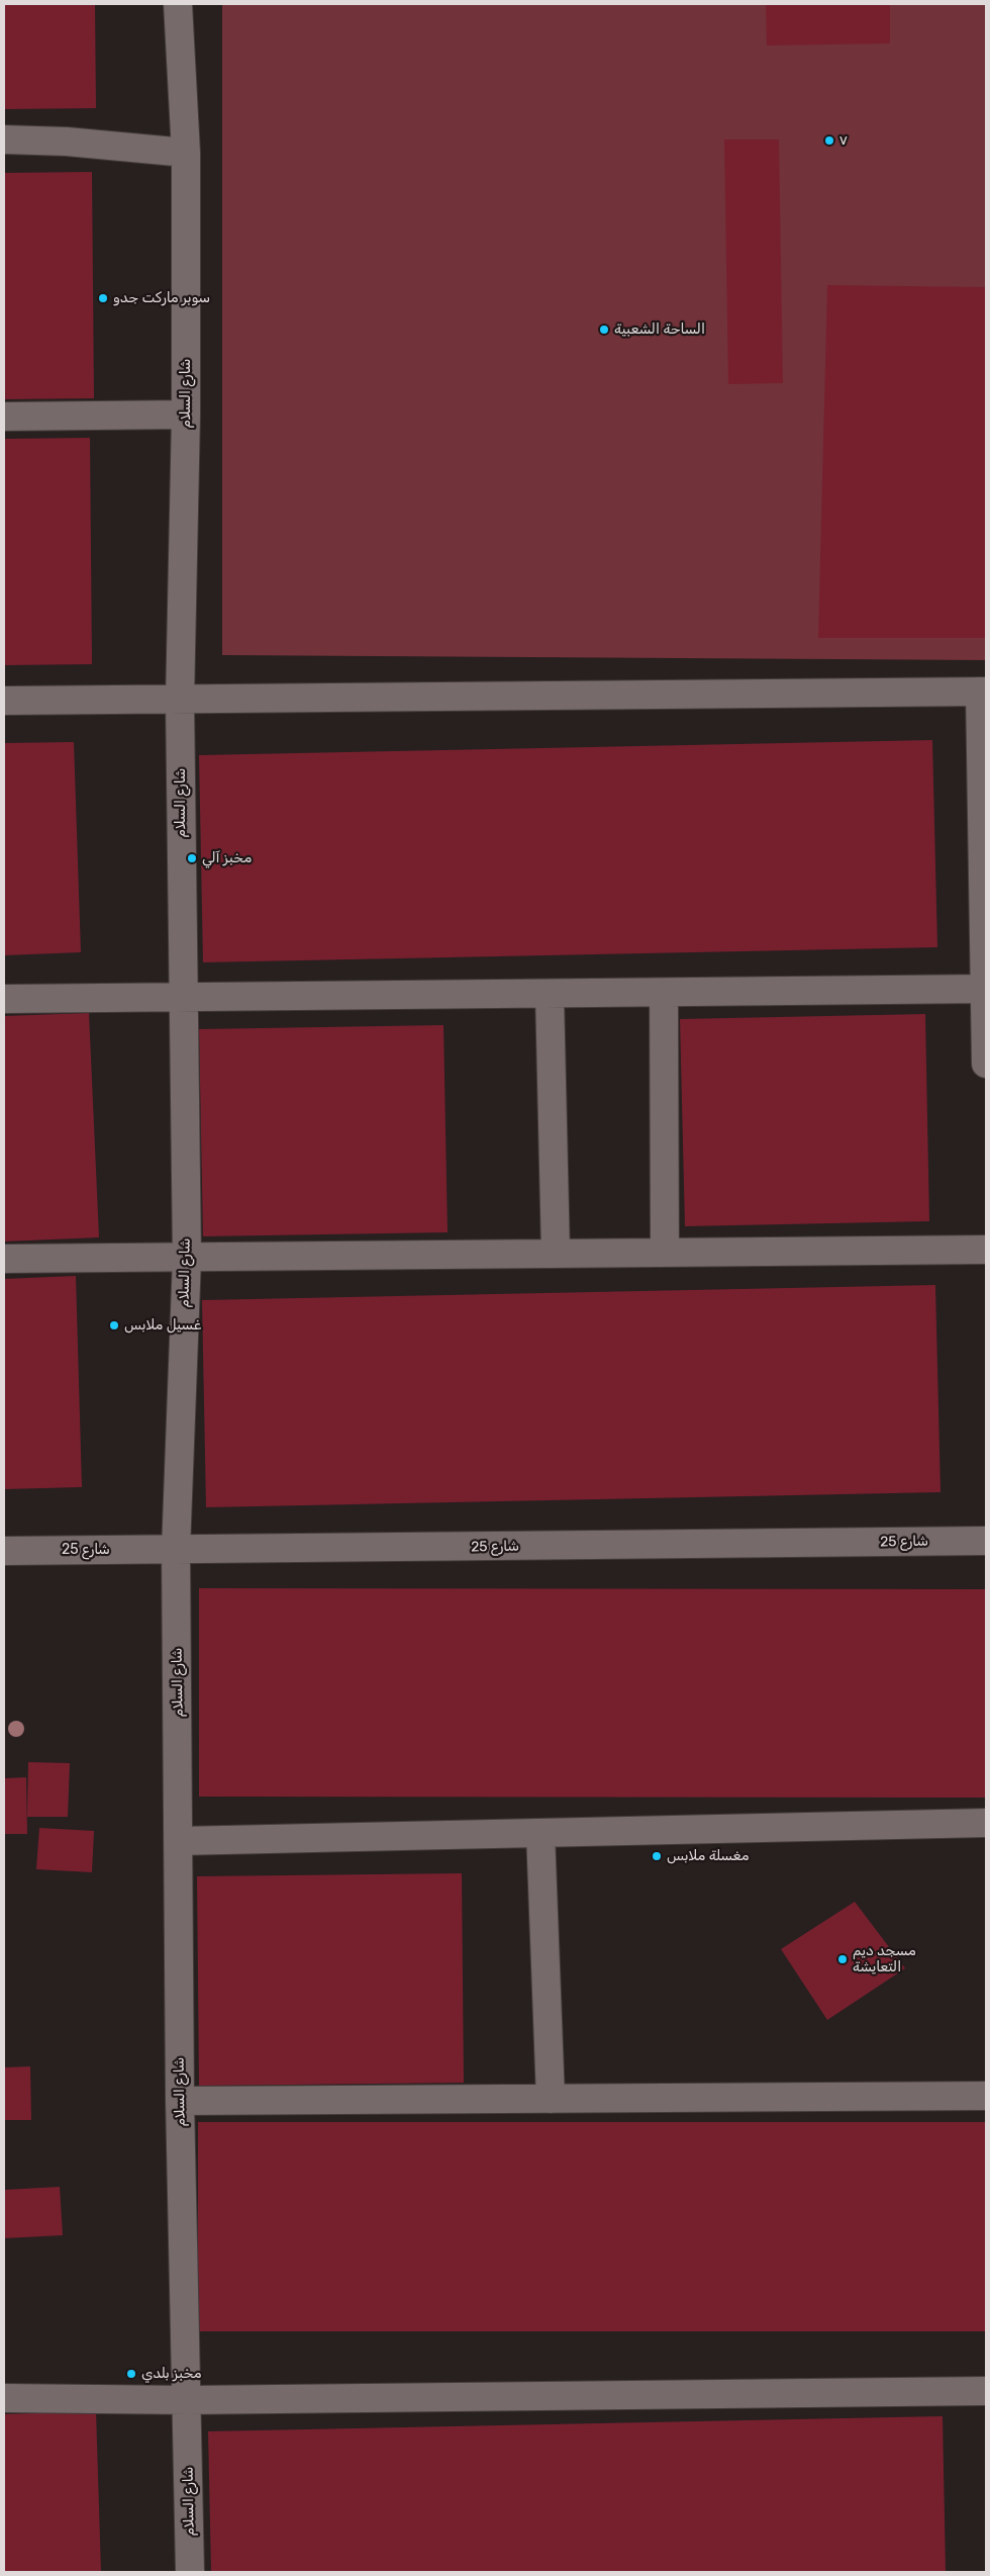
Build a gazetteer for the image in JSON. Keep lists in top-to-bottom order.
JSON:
{
  "streets": {
    "street": ["شارع السلام", "شارع 25"]
  },
  "crossings": [
    ["شارع السلام", "شارع 25"]
  ],
  "places": [
    "v",
    "سوبر ماركت جدو",
    "الساحة الشعبية",
    "مخبز آلي",
    "غسيل ملابس",
    "مغسلة ملابس",
    "مسجد ديم التعايشة",
    "مخبز بلدي"
  ]
}
